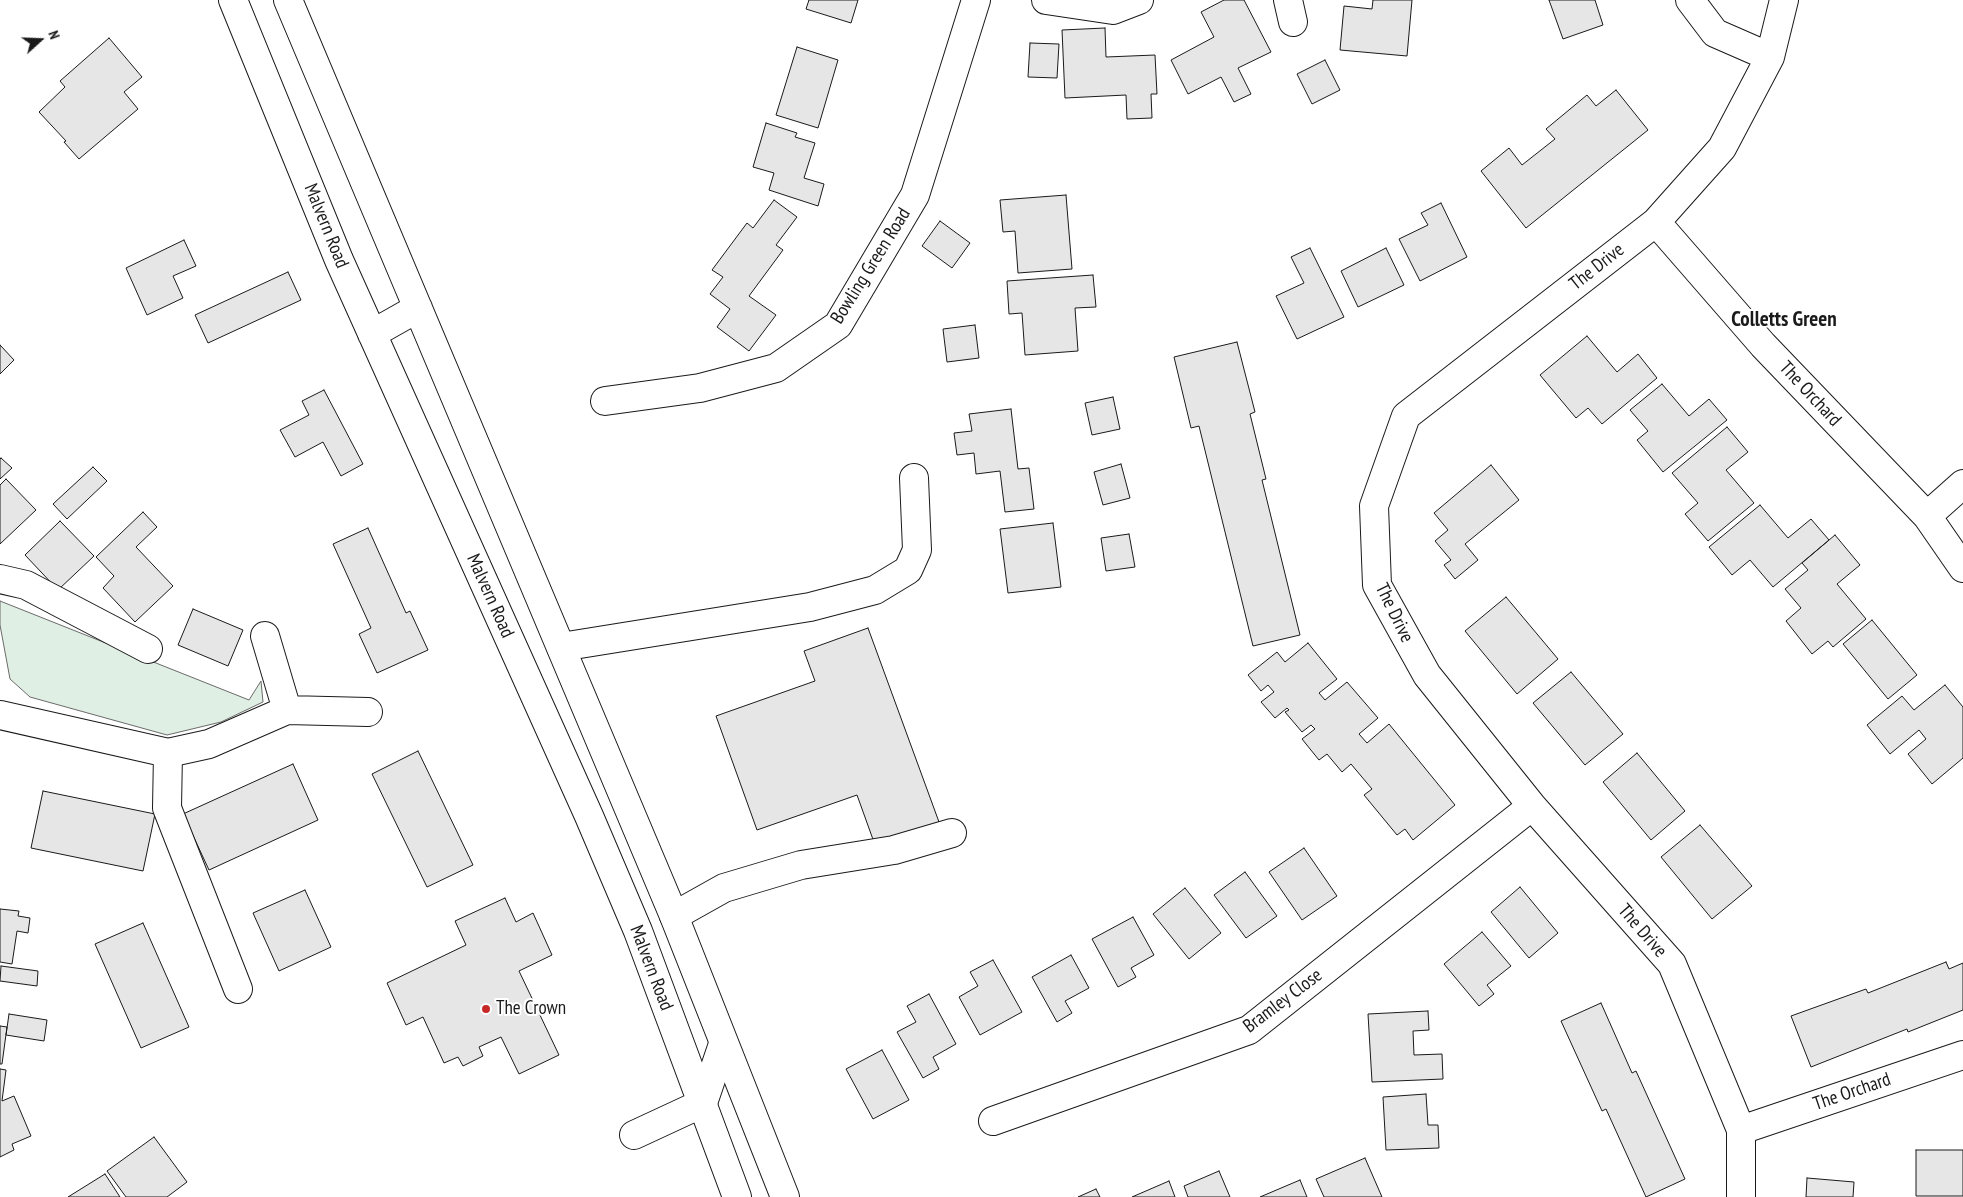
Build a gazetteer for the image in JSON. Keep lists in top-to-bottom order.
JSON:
{
  "streets": {
    "main road": [
      "Malvern Road",
      "Bowling Green Road",
      "The Drive",
      "The Orchard",
      "Bramley Close"
    ]
  },
  "crossings": [
    ["The Drive", "The Orchard"],
    ["The Drive", "Bramley Close"]
  ],
  "districts": ["Colletts Green"],
  "places": ["The Crown"],
  "north": "right"
}
